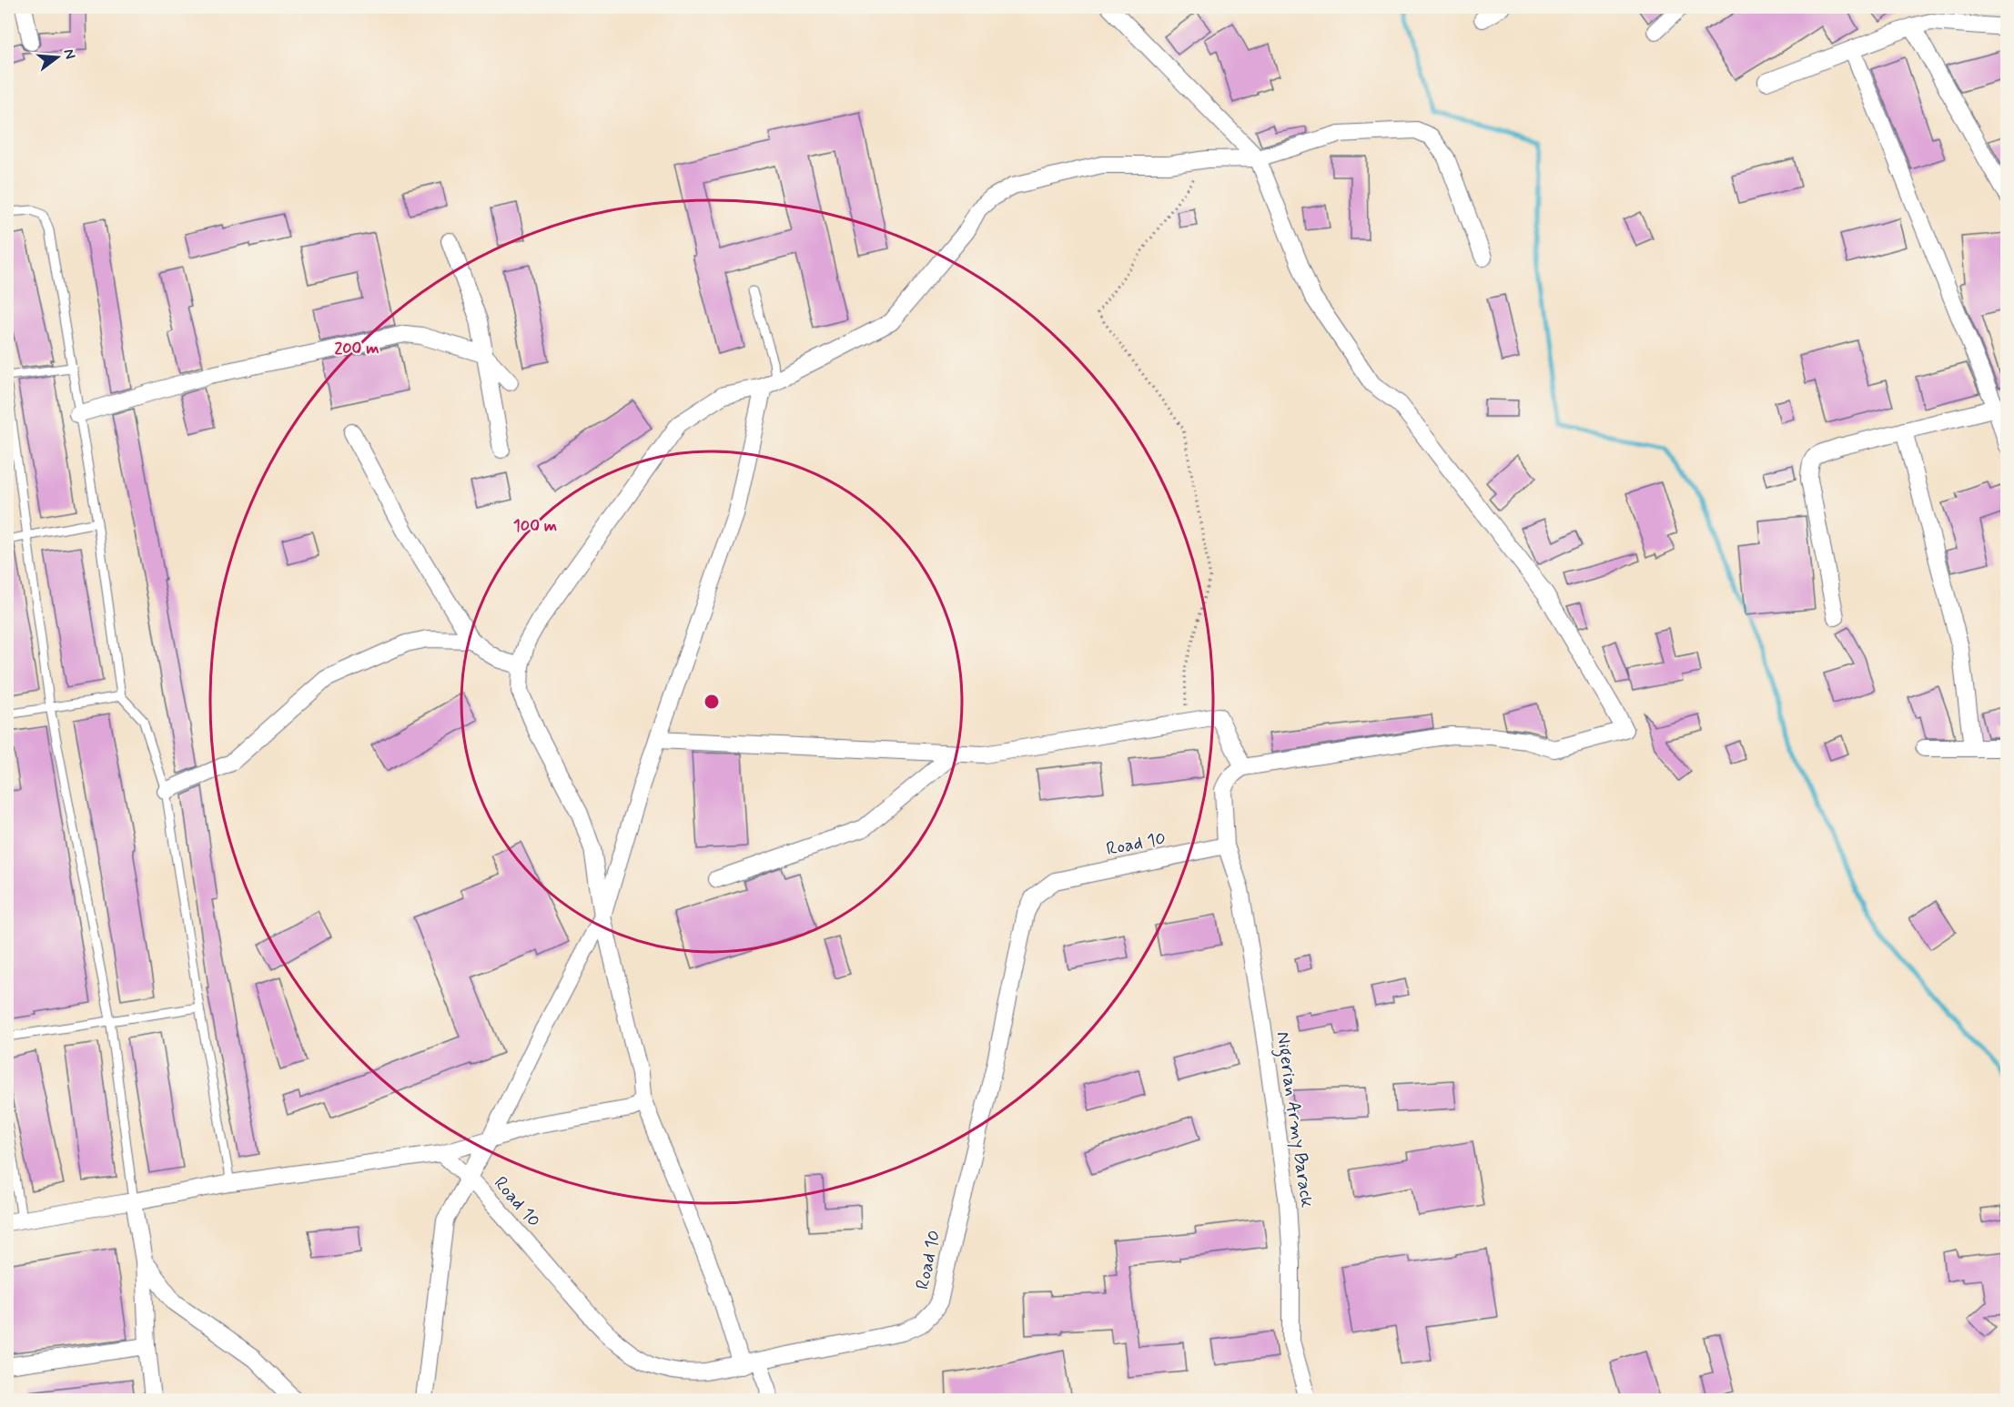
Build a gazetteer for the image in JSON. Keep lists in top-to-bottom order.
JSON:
{
  "streets": {
    "street": ["Road 10", "Nigerian Army Barack"]
  },
  "crossings": [
    ["Road 10", "Nigerian Army Barack"]
  ],
  "north": "right",
  "rings": ["200 m", "100 m"]
}
